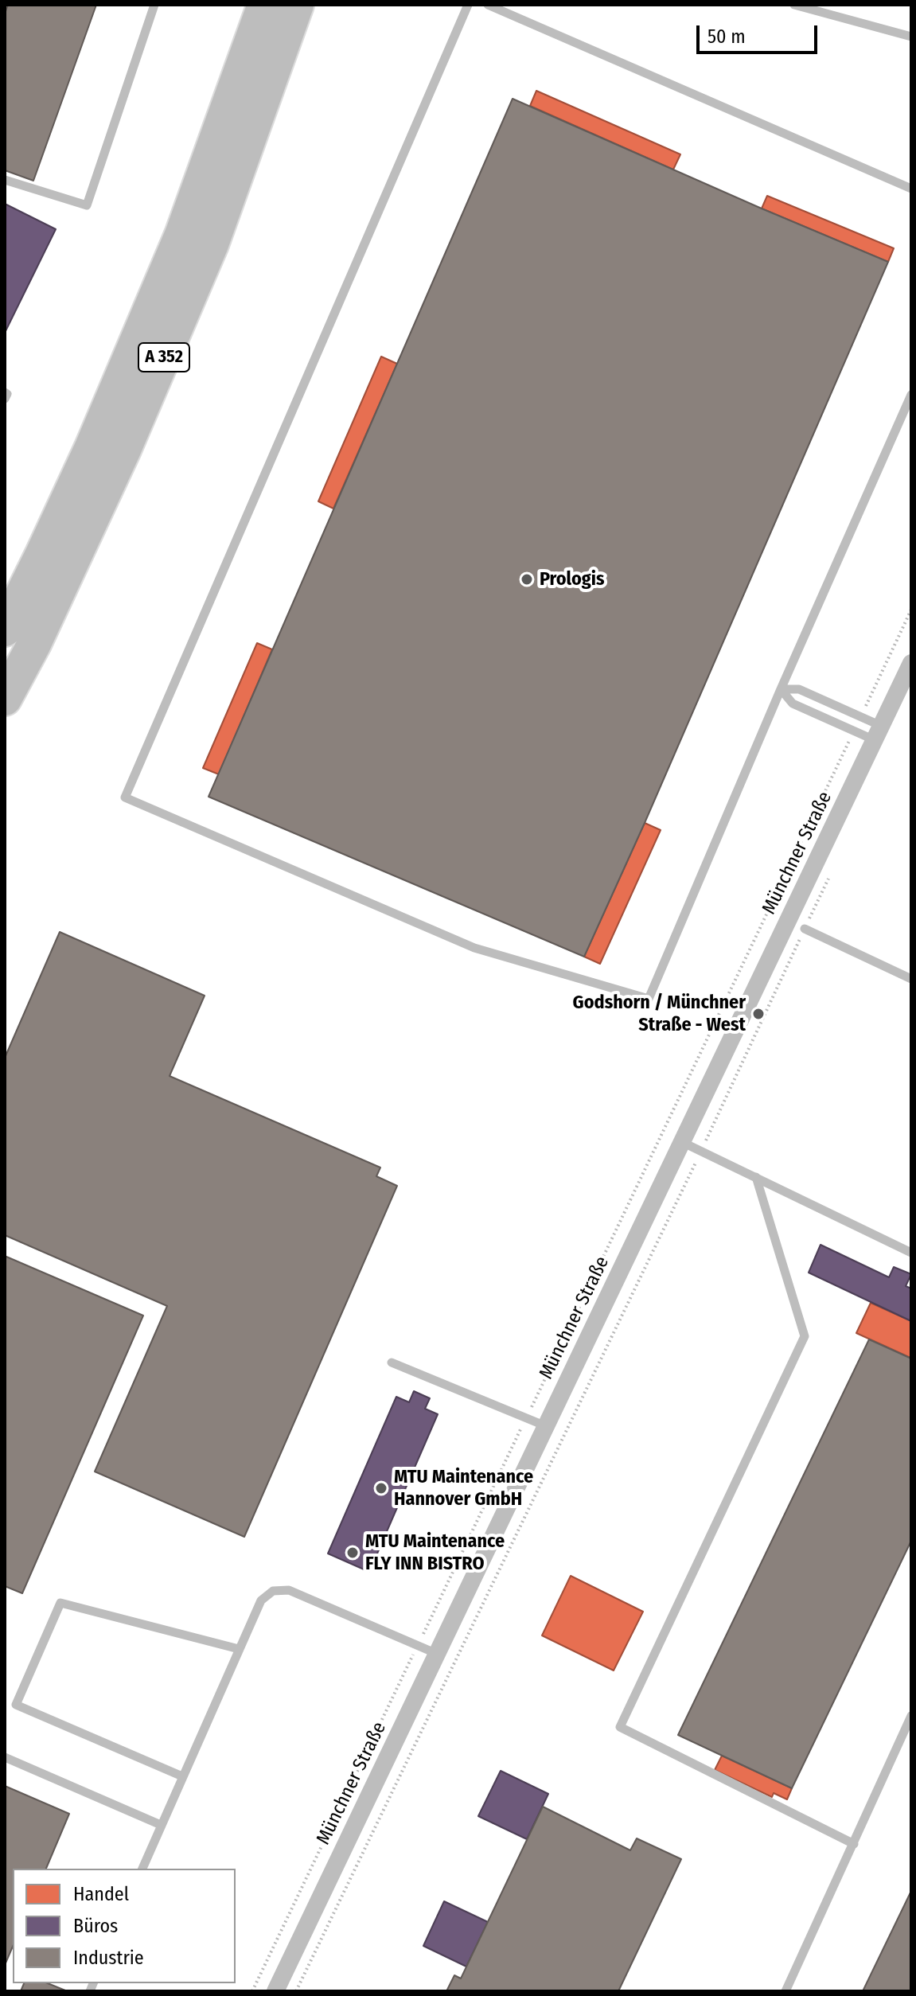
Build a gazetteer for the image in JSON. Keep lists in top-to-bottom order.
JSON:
{
  "streets": {
    "highway": ["A 352"],
    "street": ["Münchner Straße"]
  },
  "places": [
    "Prologis",
    "Godshorn / Münchner Straße - West",
    "MTU Maintenance Hannover GmbH",
    "MTU Maintenance FLY INN BISTRO"
  ],
  "legend": ["Handel", "Büros", "Industrie"],
  "scale_bar": "50 m"
}
